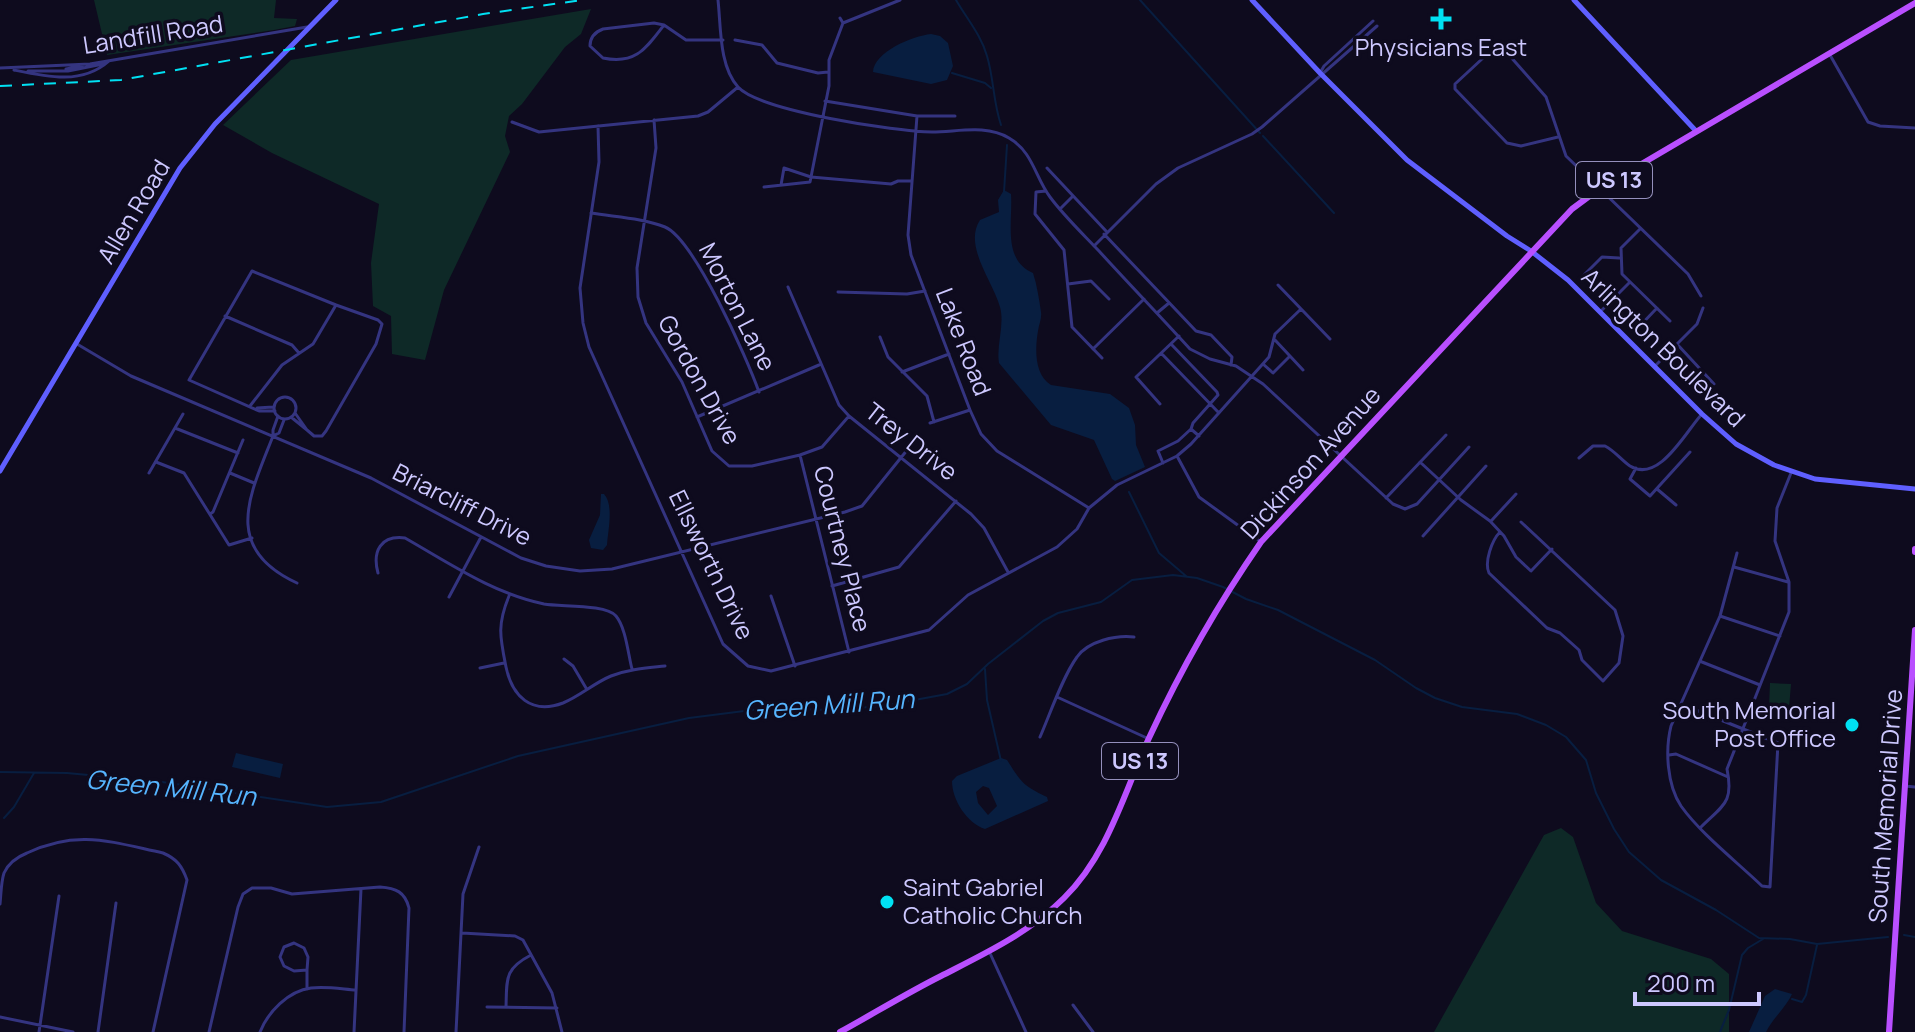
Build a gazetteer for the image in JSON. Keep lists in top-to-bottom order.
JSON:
{
  "streets": {
    "main road": [
      "US 13",
      "Allen Road",
      "Arlington Boulevard",
      "Dickinson Avenue",
      "South Memorial Drive"
    ],
    "street": [
      "Landfill Road",
      "Morton Lane",
      "Lake Road",
      "Gordon Drive",
      "Trey Drive",
      "Briarcliff Drive",
      "Courtney Place",
      "Ellsworth Drive"
    ]
  },
  "crossings": [
    ["Landfill Road", "Allen Road"],
    ["Allen Road", "Briarcliff Drive"],
    ["Morton Lane", "Gordon Drive"],
    ["Morton Lane", "Ellsworth Drive"],
    ["Lake Road", "Ellsworth Drive"],
    ["Arlington Boulevard", "Dickinson Avenue"],
    ["Gordon Drive", "Trey Drive"],
    ["Gordon Drive", "Courtney Place"],
    ["Trey Drive", "Briarcliff Drive"],
    ["Trey Drive", "Ellsworth Drive"],
    ["Briarcliff Drive", "Courtney Place"],
    ["Briarcliff Drive", "Ellsworth Drive"],
    ["Courtney Place", "Ellsworth Drive"]
  ],
  "water": ["Green Mill Run"],
  "places": {
    "health": ["Physicians East"],
    "other": ["South Memorial Post Office", "Saint Gabriel Catholic Church"]
  },
  "scale_bar": "200 m"
}
